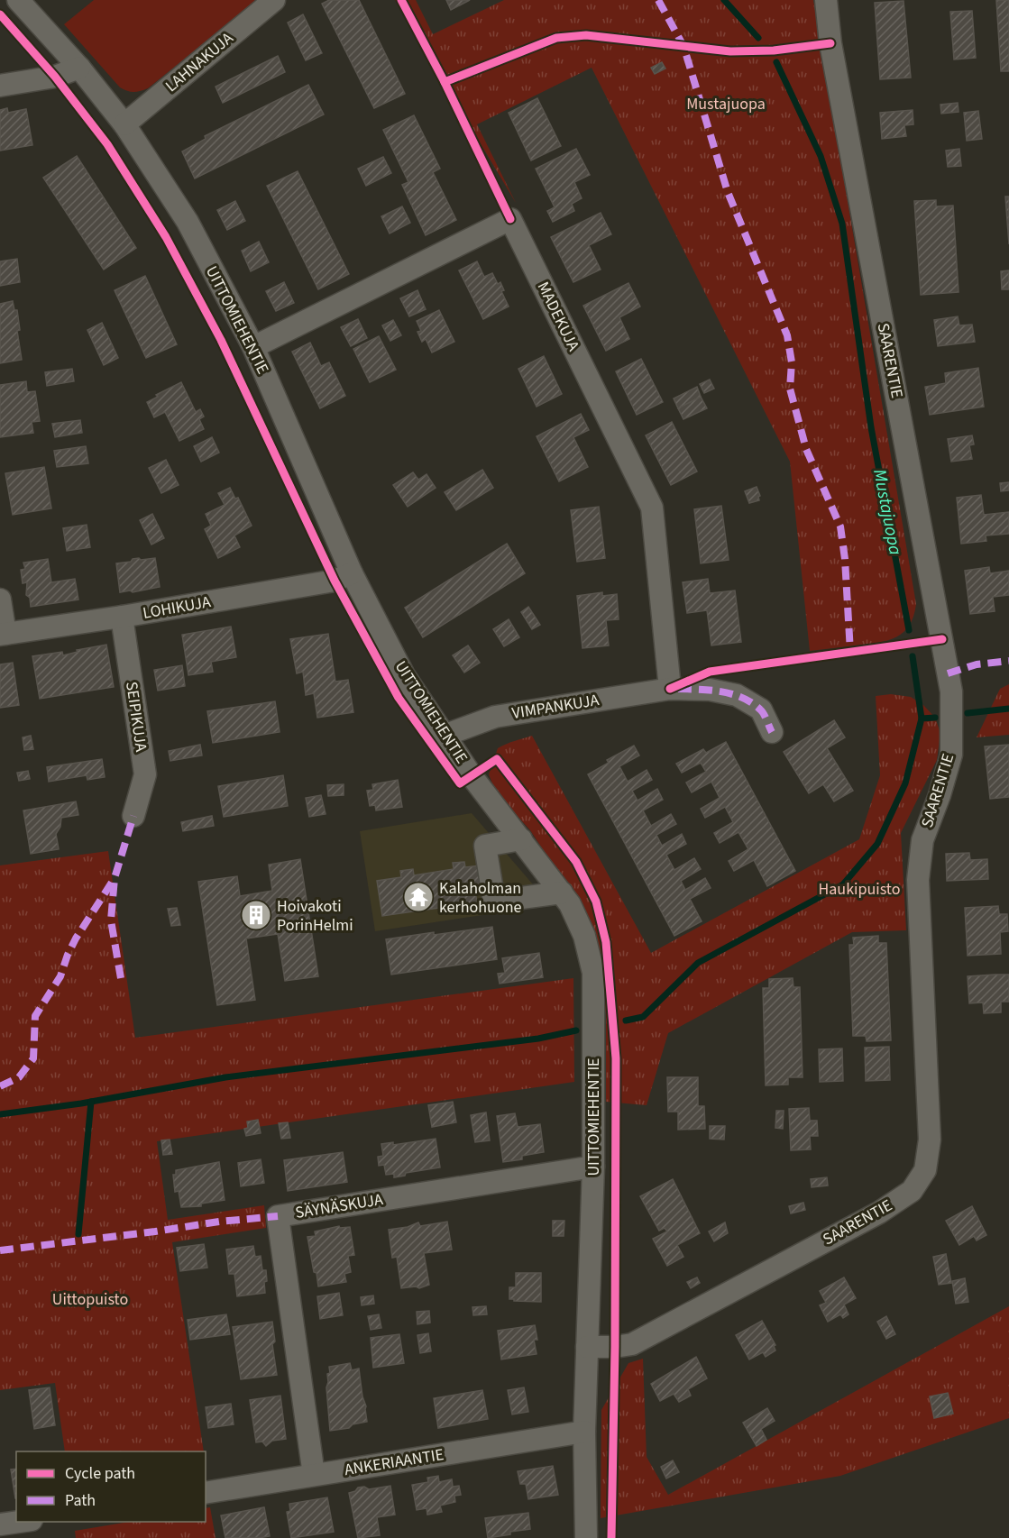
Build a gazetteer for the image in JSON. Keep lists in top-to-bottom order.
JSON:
{
  "streets": {
    "street": [
      "LAHNAKUJA",
      "MADEKUJA",
      "UITTOMIEHENTIE",
      "SAARENTIE",
      "LOHIKUJA",
      "VIMPANKUJA",
      "SEIPIKUJA",
      "SÄYNÄSKUJA",
      "ANKERIAANTIE"
    ]
  },
  "crossings": [
    ["LAHNAKUJA", "UITTOMIEHENTIE"],
    ["MADEKUJA", "UITTOMIEHENTIE"],
    ["MADEKUJA", "VIMPANKUJA"],
    ["UITTOMIEHENTIE", "SAARENTIE"],
    ["UITTOMIEHENTIE", "LOHIKUJA"],
    ["UITTOMIEHENTIE", "VIMPANKUJA"],
    ["UITTOMIEHENTIE", "SÄYNÄSKUJA"],
    ["UITTOMIEHENTIE", "ANKERIAANTIE"],
    ["LOHIKUJA", "SEIPIKUJA"],
    ["SÄYNÄSKUJA", "ANKERIAANTIE"]
  ],
  "water": ["Mustajuopa"],
  "parks": ["Mustajuopa", "Haukipuisto", "Uittopuisto"],
  "places": {
    "temple": ["Kalaholman kerhohuone"],
    "building": ["Hoivakoti PorinHelmi"]
  },
  "legend": ["Cycle path", "Path"]
}
